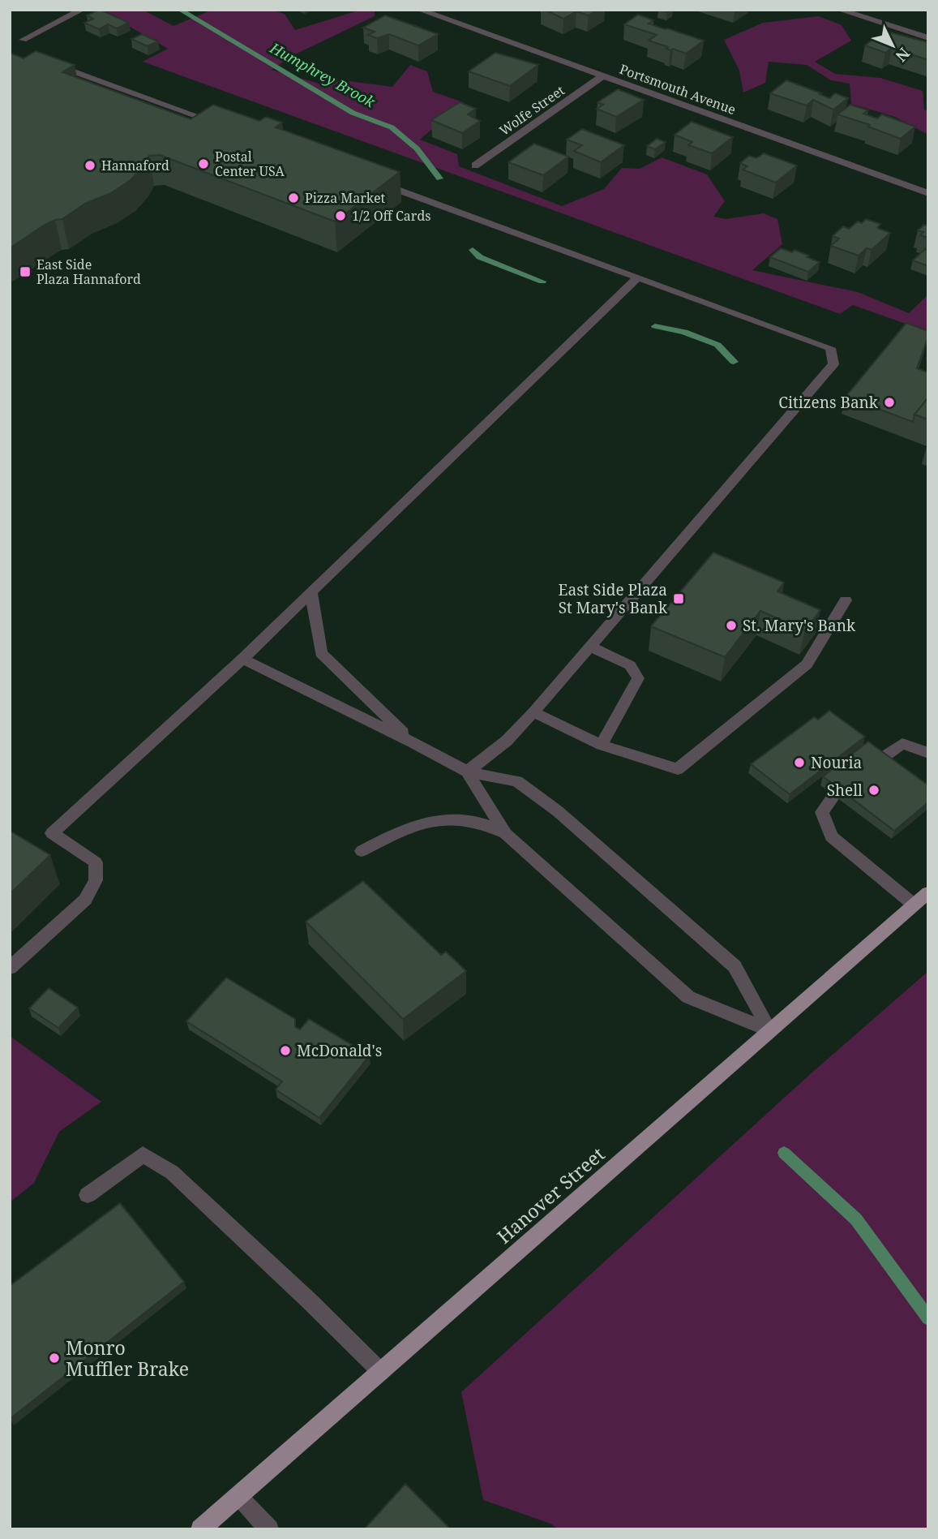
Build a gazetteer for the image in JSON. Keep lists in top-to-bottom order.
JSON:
{
  "streets": {
    "main road": ["Hanover Street"],
    "street": ["Portsmouth Avenue", "Wolfe Street"]
  },
  "crossings": [
    ["Portsmouth Avenue", "Wolfe Street"]
  ],
  "water": ["Humphrey Brook"],
  "places": {
    "other": [
      "Postal Center USA",
      "Hannaford",
      "Pizza Market",
      "1/2 Off Cards",
      "Citizens Bank",
      "St. Mary's Bank",
      "Nouria",
      "Shell",
      "McDonald's",
      "Monro Muffler Brake"
    ],
    "transit": ["East Side Plaza Hannaford", "East Side Plaza St Mary's Bank"]
  },
  "north": "bottom right"
}
